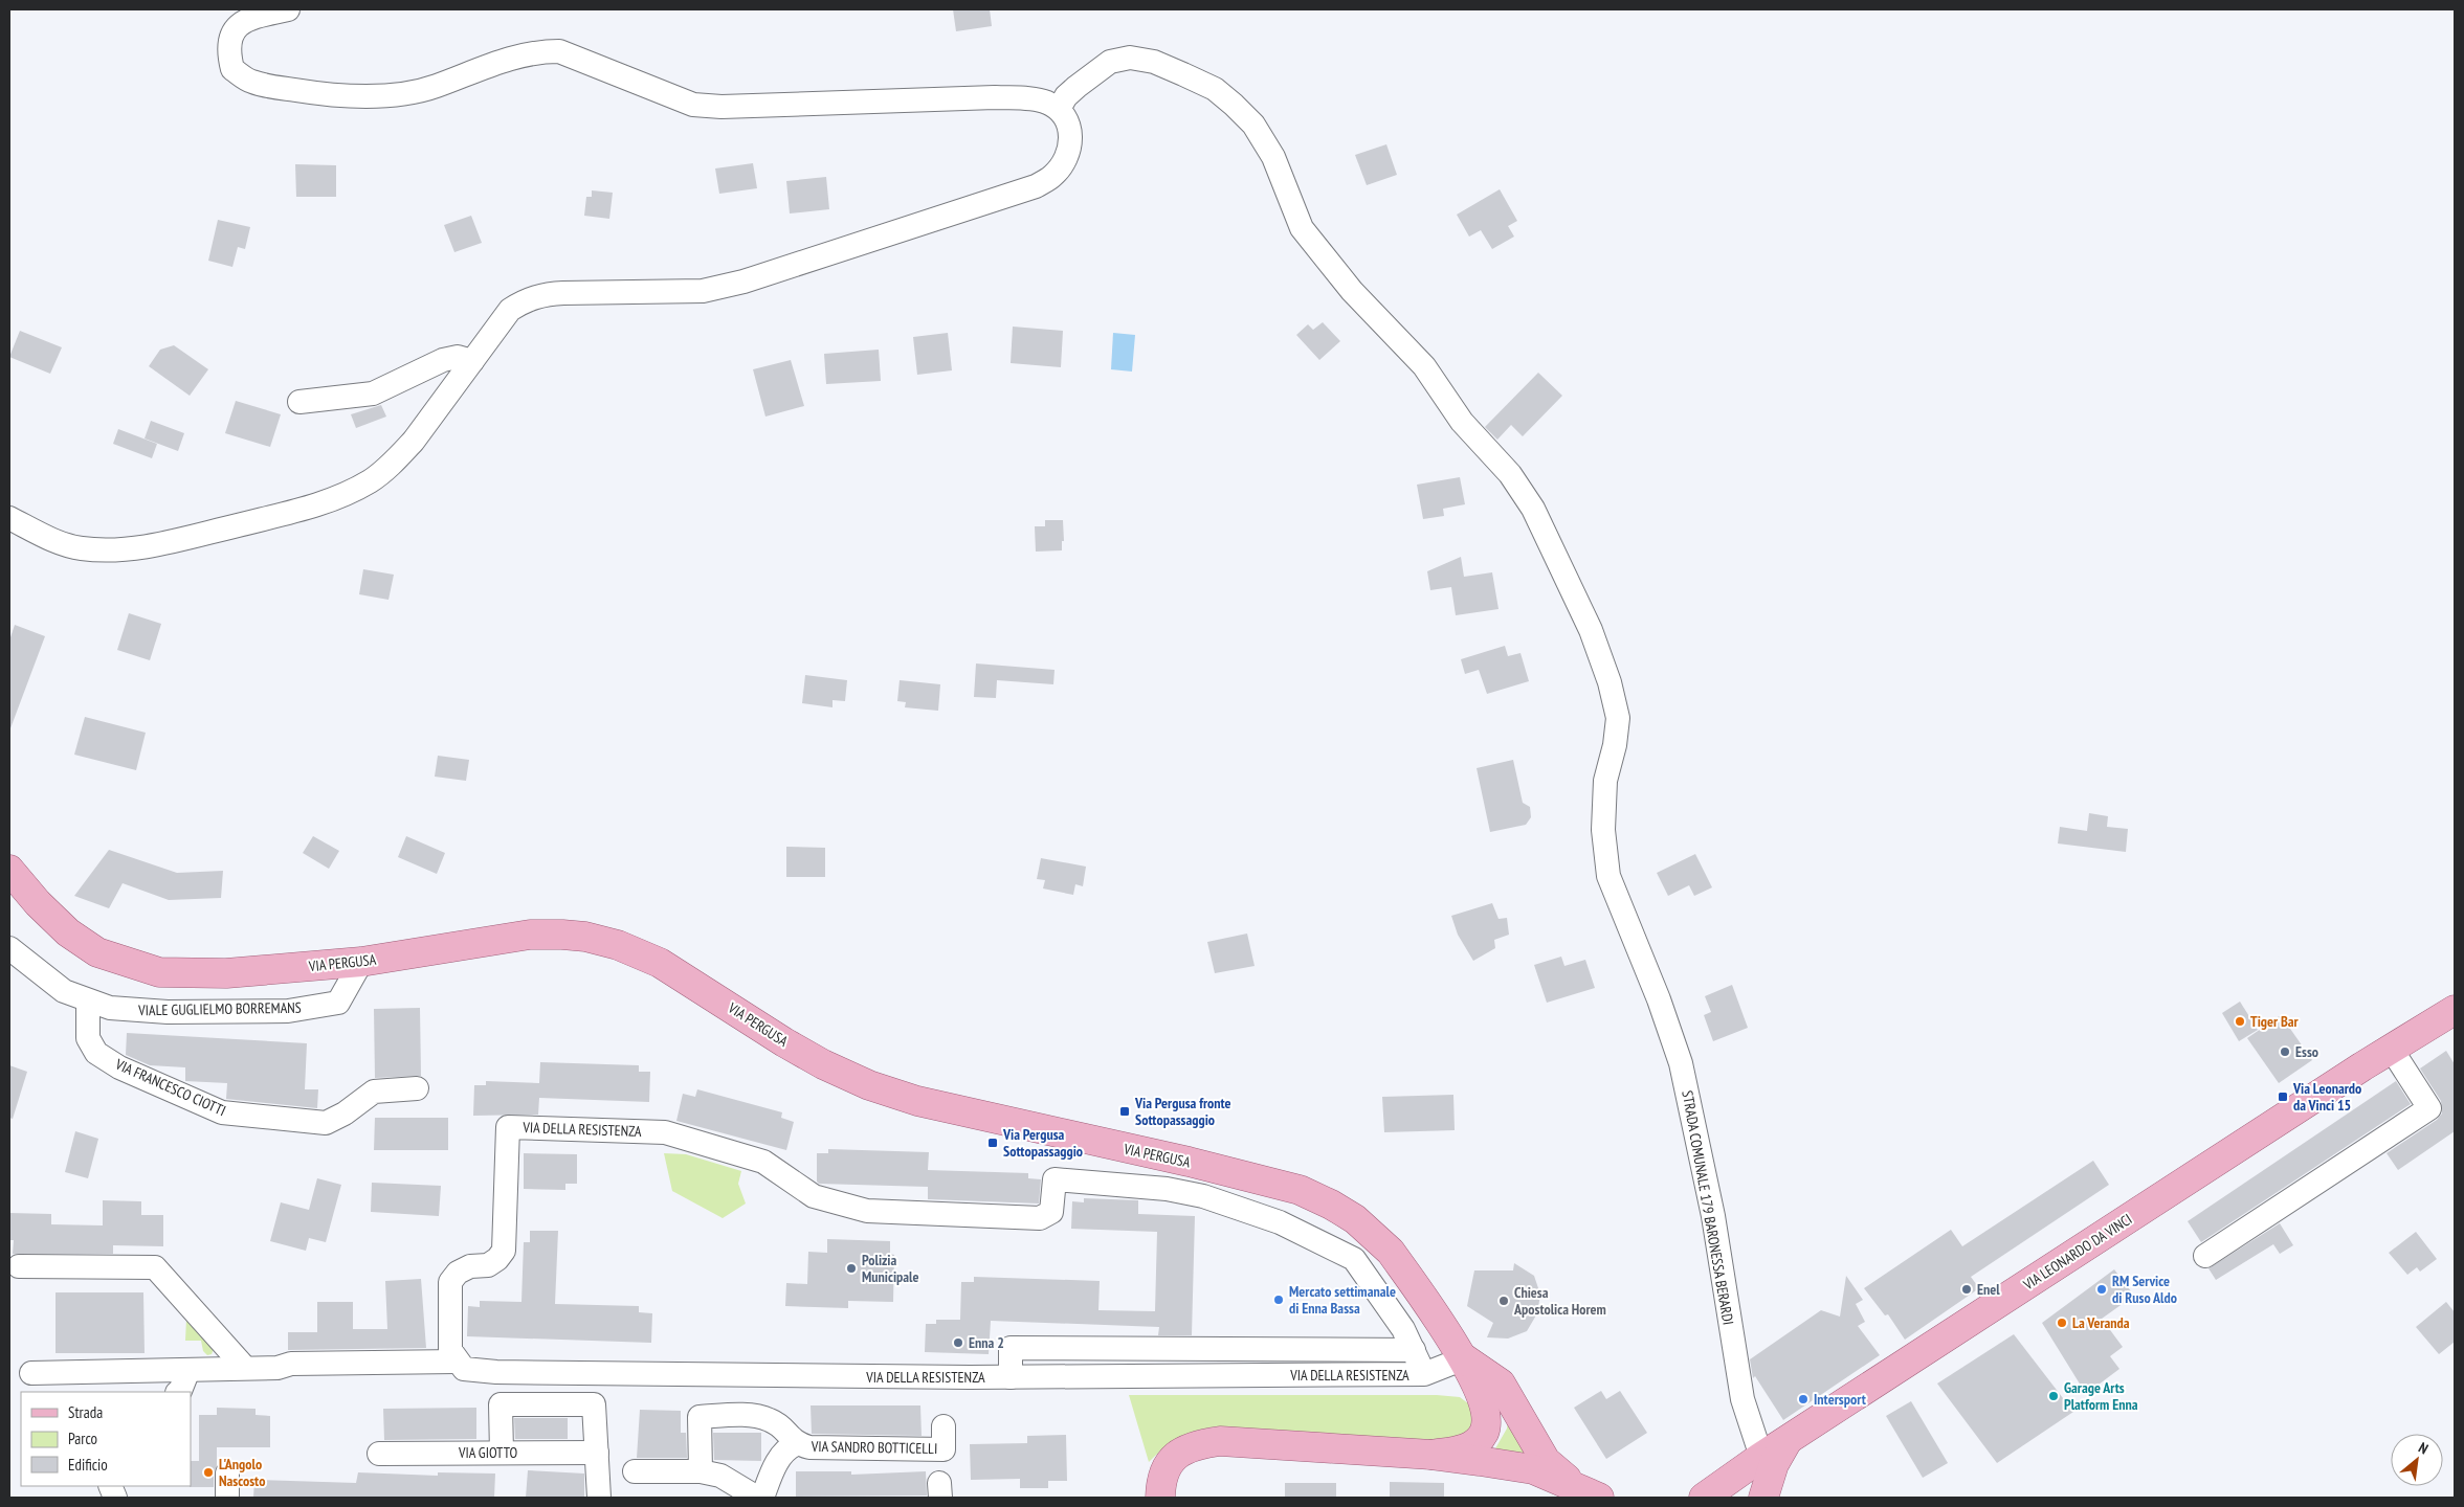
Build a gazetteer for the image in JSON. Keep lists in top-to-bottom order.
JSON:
{
  "streets": {
    "main road": ["VIA PERGUSA", "VIA LEONARDO DA VINCI"],
    "street": [
      "VIALE GUGLIELMO BORREMANS",
      "VIA FRANCESCO CIOTTI",
      "VIA DELLA RESISTENZA",
      "STRADA COMUNALE 179 BARONESSA BERARDI",
      "VIA SANDRO BOTTICELLI",
      "VIA GIOTTO"
    ]
  },
  "crossings": [
    ["VIA PERGUSA", "VIALE GUGLIELMO BORREMANS"],
    ["VIA PERGUSA", "VIA DELLA RESISTENZA"],
    ["VIALE GUGLIELMO BORREMANS", "VIA FRANCESCO CIOTTI"],
    ["STRADA COMUNALE 179 BARONESSA BERARDI", "VIA LEONARDO DA VINCI"]
  ],
  "places": {
    "other": [
      "Tiger Bar",
      "Esso",
      "Polizia Municipale",
      "Enel",
      "RM Service di Ruso Aldo",
      "Mercato settimanale di Enna Bassa",
      "Chiesa Apostolica Horem",
      "La Veranda",
      "Enna 2",
      "Garage Arts Platform Enna",
      "Intersport",
      "L'Angolo Nascosto"
    ],
    "transit": ["Via Leonardo da Vinci 15", "Via Pergusa fronte Sottopassaggio", "Via Pergusa Sottopassaggio"]
  },
  "legend": ["Strada", "Parco", "Edificio"],
  "north": "top right"
}
